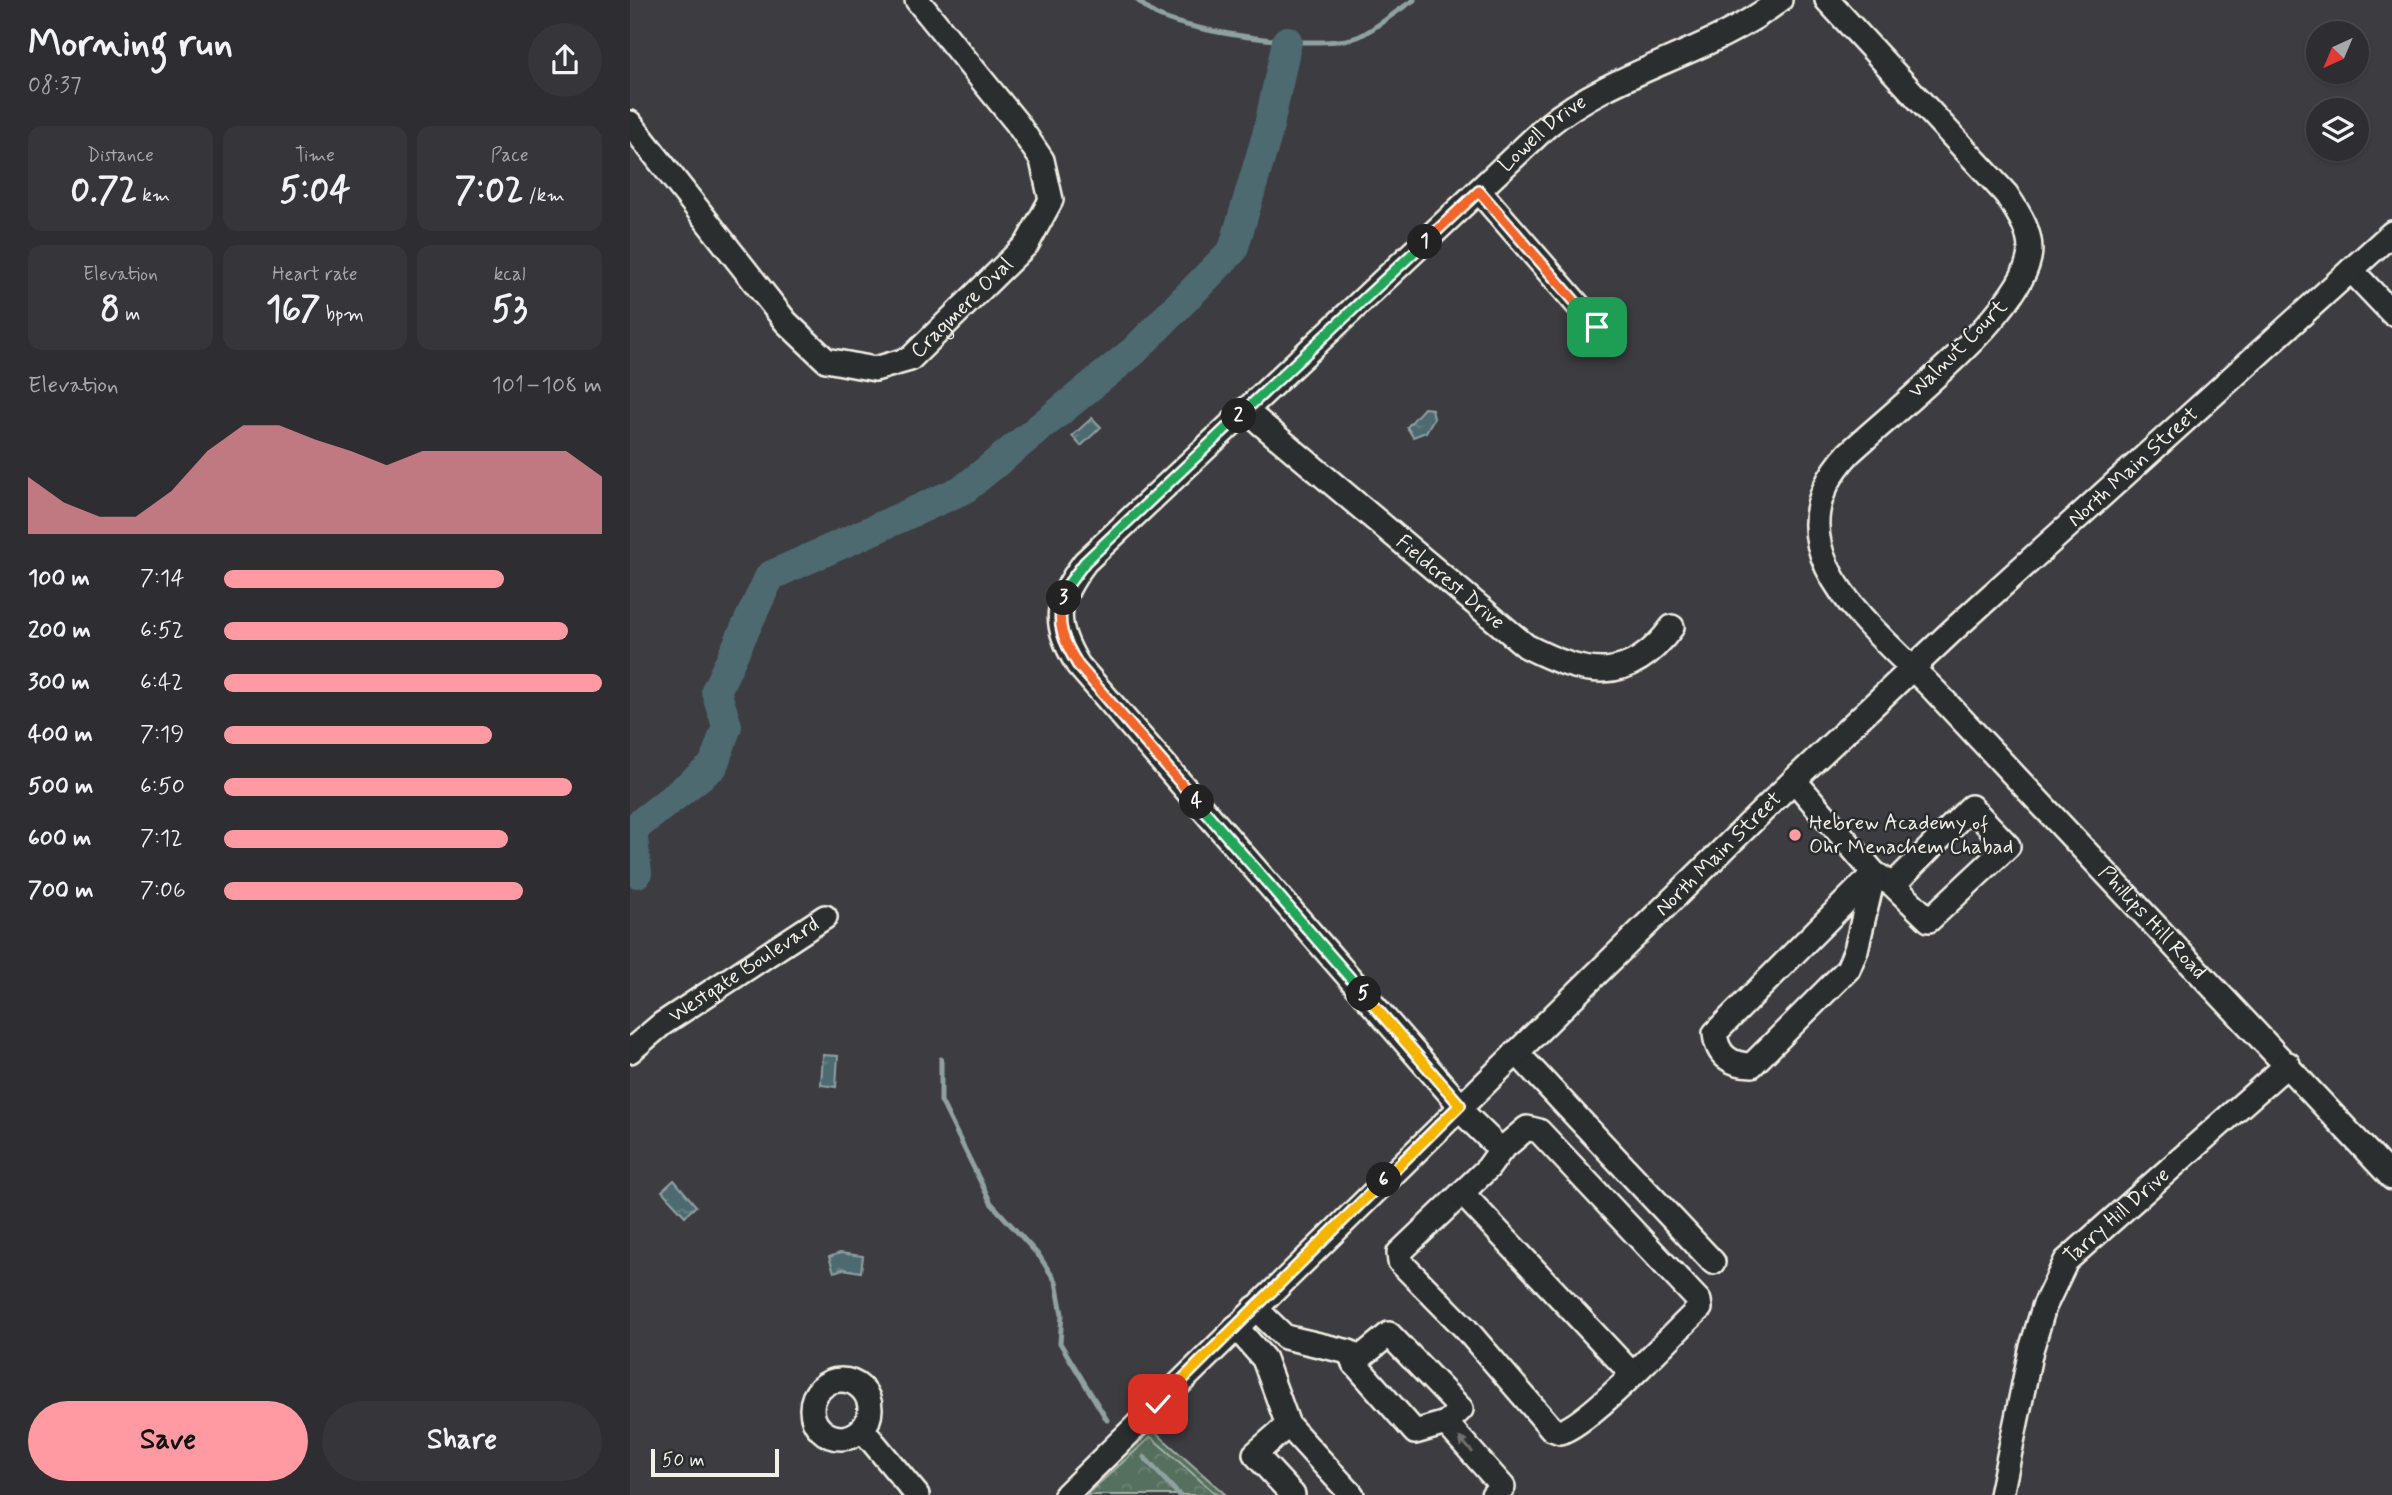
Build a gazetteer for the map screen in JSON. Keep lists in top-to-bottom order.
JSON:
{
  "streets": {
    "street": [
      "Lowell Drive",
      "Cragmere Oval",
      "Walnut Court",
      "North Main Street",
      "Fieldcrest Drive",
      "Phillips Hill Road",
      "Westgate Boulevard",
      "Tarry Hill Drive"
    ]
  },
  "crossings": [
    ["Lowell Drive", "North Main Street"],
    ["Lowell Drive", "Fieldcrest Drive"],
    ["Walnut Court", "North Main Street"],
    ["Walnut Court", "Phillips Hill Road"],
    ["North Main Street", "Phillips Hill Road"],
    ["Phillips Hill Road", "Tarry Hill Drive"]
  ],
  "places": ["Hebrew Academy of Ohr Menachem Chabad"],
  "scale_bar": "50 m",
  "north": "bottom left",
  "page": {
    "heading": ["Morning run", "08:37"],
    "stats": [
      ["Distance", "0.72 km"],
      ["Time", "5:04"],
      ["Pace", "7:02 /km"],
      ["Elevation", "8 m"],
      ["Heart rate", "167 bpm"],
      ["kcal", "53"]
    ],
    "pins": [
      "1",
      "2",
      "3",
      "4",
      "5",
      "6"
    ],
    "chart": ["Elevation", "101–108 m"],
    "list": [
      {
        "name": "100 m",
        "note": "7:14"
      },
      {
        "name": "200 m",
        "note": "6:52"
      },
      {
        "name": "300 m",
        "note": "6:42"
      },
      {
        "name": "400 m",
        "note": "7:19"
      },
      {
        "name": "500 m",
        "note": "6:50"
      },
      {
        "name": "600 m",
        "note": "7:12"
      },
      {
        "name": "700 m",
        "note": "7:06"
      }
    ],
    "buttons": ["Save", "Share"],
    "scale": "50 m"
  }
}
